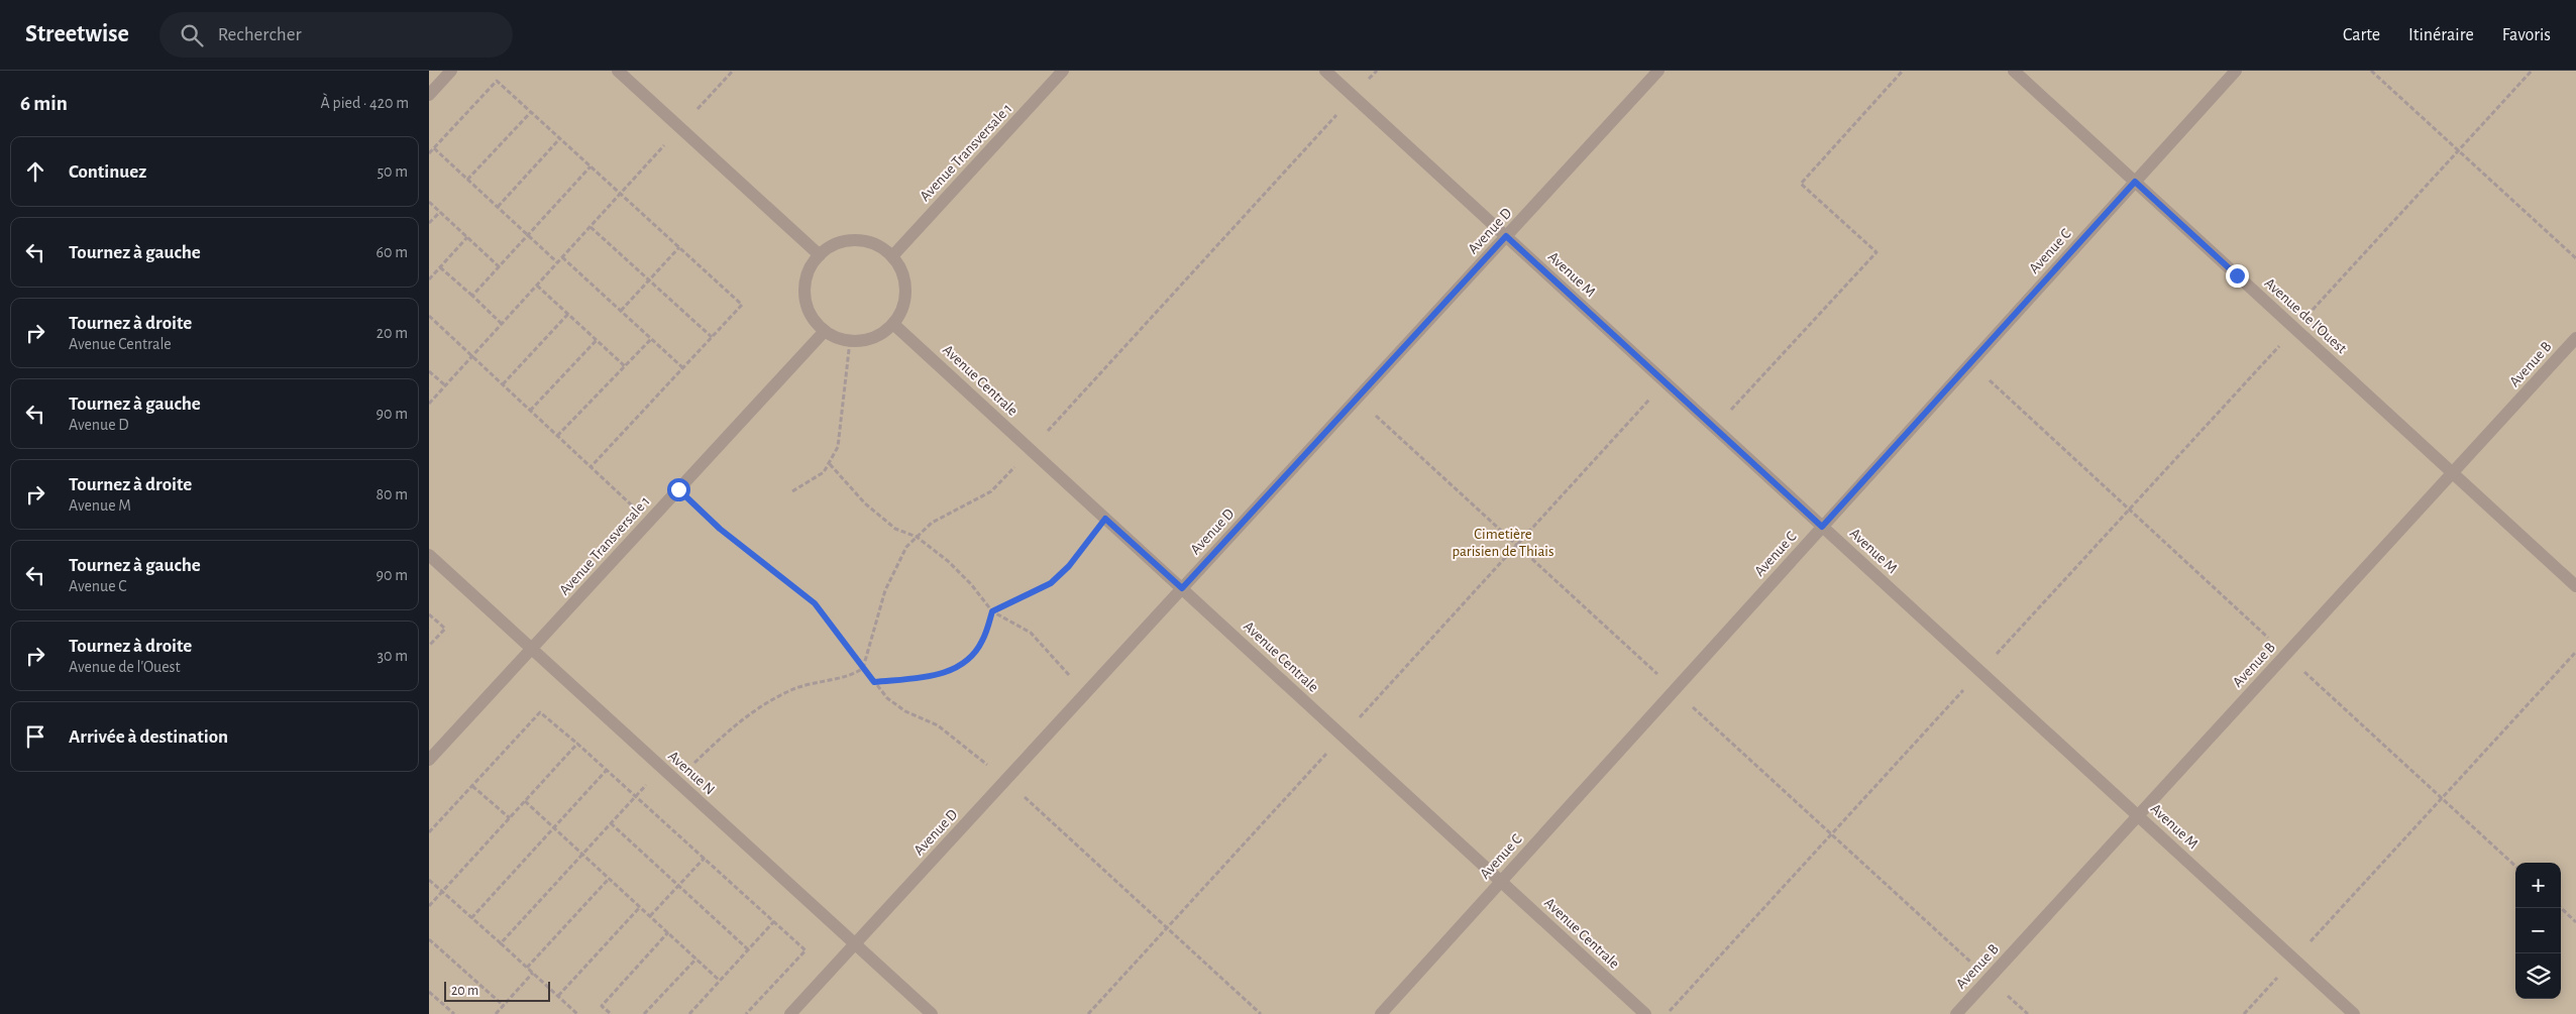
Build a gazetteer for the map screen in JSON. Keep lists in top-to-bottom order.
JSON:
{
  "streets": {
    "lane": [
      "Avenue Transversale 1",
      "Avenue D",
      "Avenue C",
      "Avenue M",
      "Avenue de l'Ouest",
      "Avenue B",
      "Avenue Centrale",
      "Avenue N"
    ]
  },
  "crossings": [
    ["Avenue Transversale 1", "Avenue Centrale"],
    ["Avenue Transversale 1", "Avenue N"],
    ["Avenue D", "Avenue M"],
    ["Avenue D", "Avenue Centrale"],
    ["Avenue D", "Avenue N"],
    ["Avenue C", "Avenue M"],
    ["Avenue C", "Avenue de l'Ouest"],
    ["Avenue C", "Avenue Centrale"],
    ["Avenue M", "Avenue B"],
    ["Avenue de l'Ouest", "Avenue B"]
  ],
  "parks": ["Cimetière parisien de Thiais"],
  "scale_bar": "20 m",
  "page": {
    "header": "Streetwise",
    "search": "Rechercher",
    "nav": ["Carte", "Itinéraire", "Favoris"],
    "heading": ["6 min", "À pied · 420 m"],
    "list": [
      ["Continuez", "50 m"],
      ["Tournez à gauche", "60 m"],
      ["Tournez à droite", "Avenue Centrale", "20 m"],
      ["Tournez à gauche", "Avenue D", "90 m"],
      ["Tournez à droite", "Avenue M", "80 m"],
      ["Tournez à gauche", "Avenue C", "90 m"],
      ["Tournez à droite", "Avenue de l'Ouest", "30 m"],
      "Arrivée à destination"
    ],
    "map_buttons": ["+", "−"],
    "scale": "20 m"
  }
}
